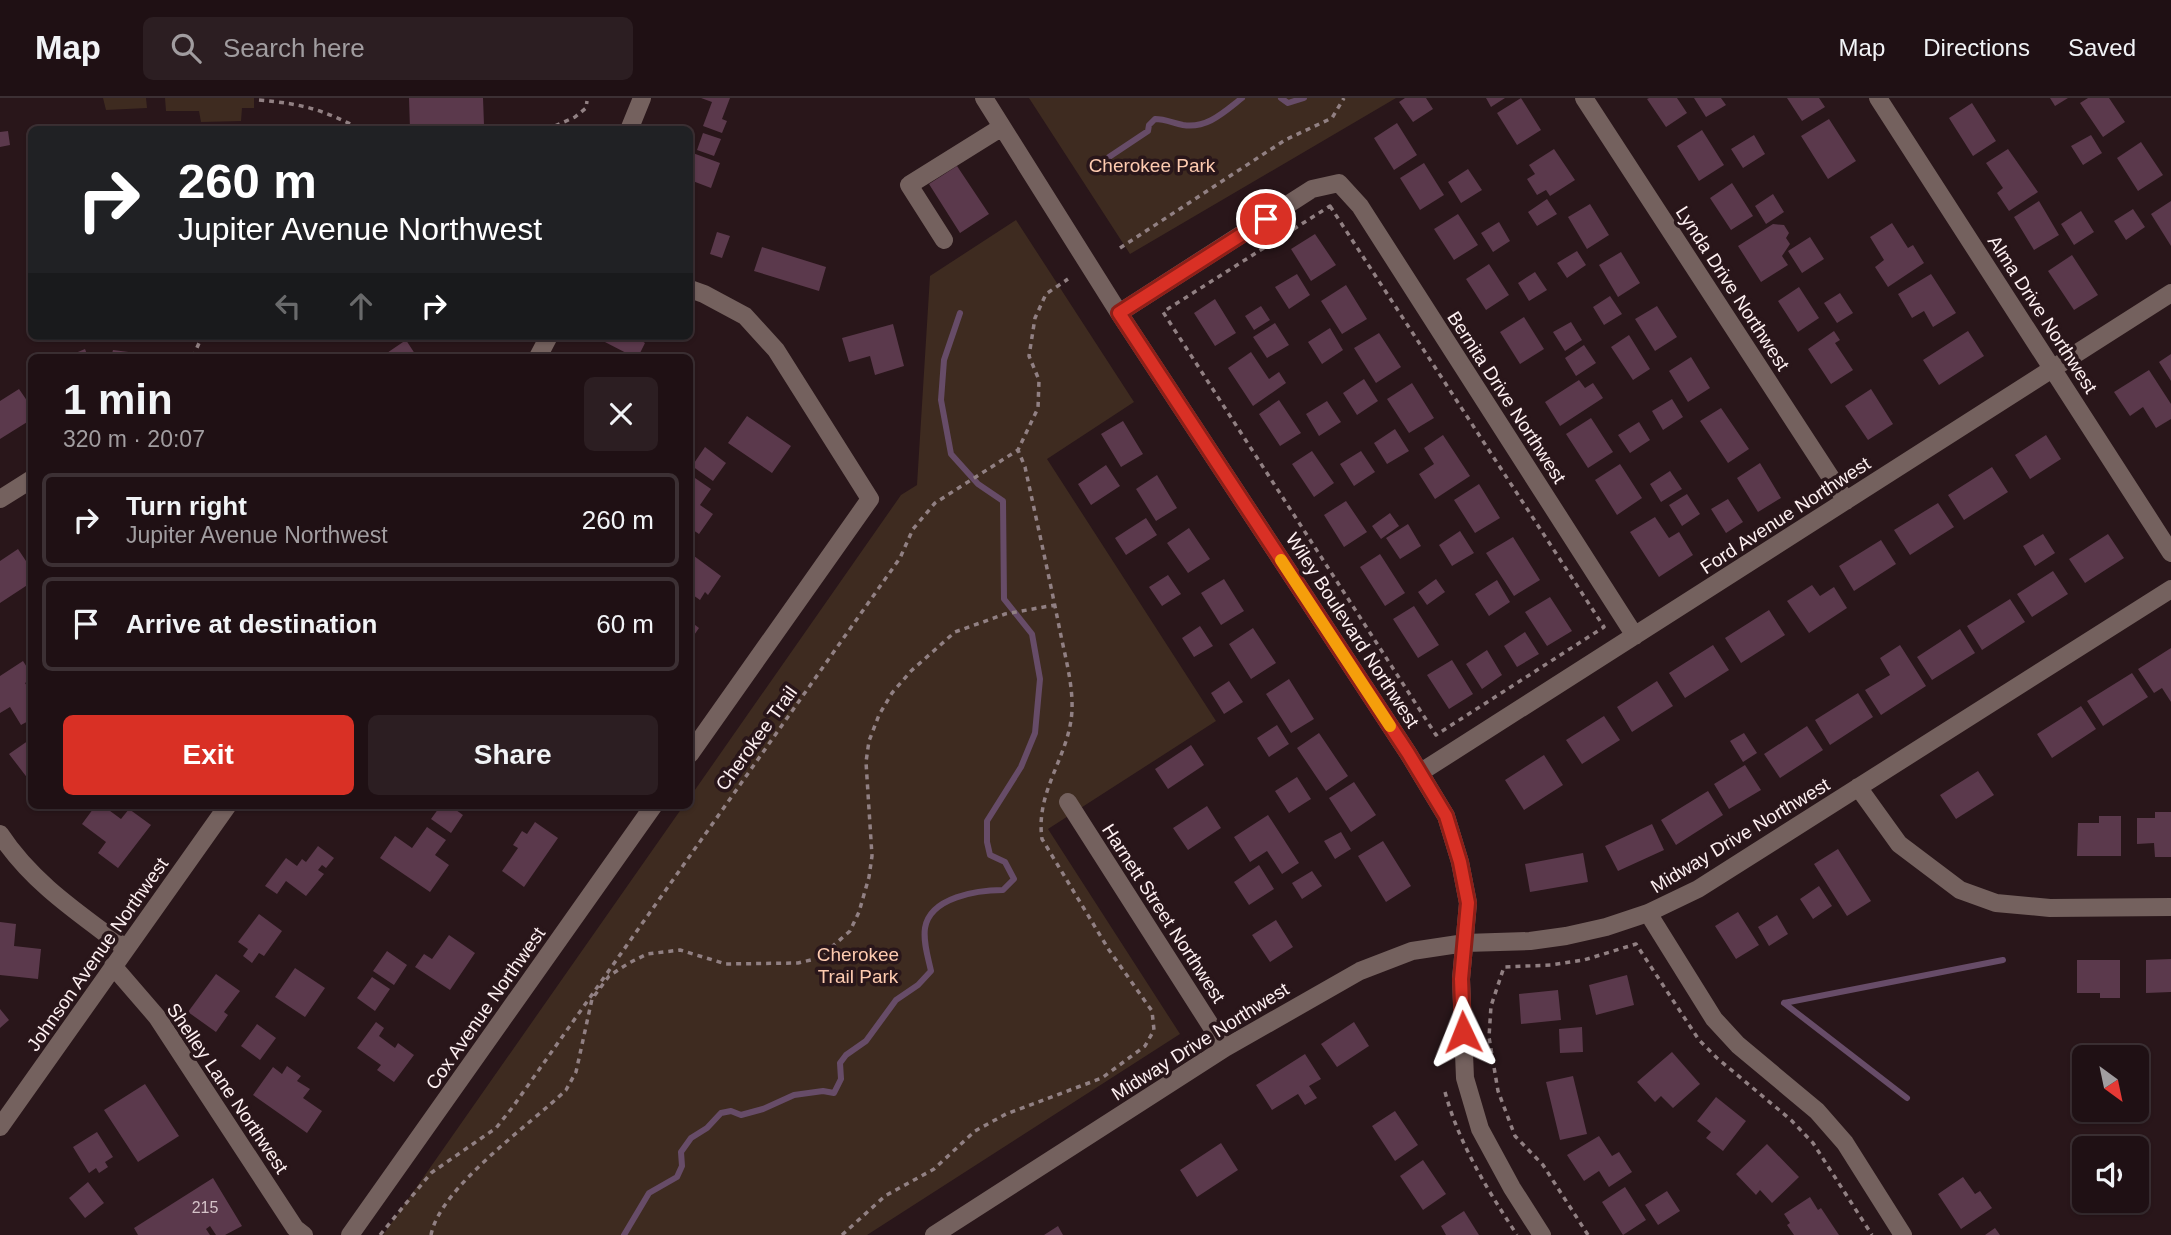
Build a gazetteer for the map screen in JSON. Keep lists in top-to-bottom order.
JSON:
{
  "streets": {
    "street": [
      "Lynda Drive Northwest",
      "Alma Drive Northwest",
      "Bernita Drive Northwest",
      "Ford Avenue Northwest",
      "Wiley Boulevard Northwest",
      "Midway Drive Northwest",
      "Harnett Street Northwest",
      "Johnson Avenue Northwest",
      "Cox Avenue Northwest",
      "Shelley Lane Northwest"
    ],
    "path": ["Cherokee Trail"]
  },
  "crossings": [
    ["Lynda Drive Northwest", "Ford Avenue Northwest"],
    ["Alma Drive Northwest", "Ford Avenue Northwest"],
    ["Bernita Drive Northwest", "Ford Avenue Northwest"],
    ["Bernita Drive Northwest", "Wiley Boulevard Northwest"],
    ["Ford Avenue Northwest", "Wiley Boulevard Northwest"],
    ["Wiley Boulevard Northwest", "Midway Drive Northwest"],
    ["Midway Drive Northwest", "Harnett Street Northwest"],
    ["Johnson Avenue Northwest", "Shelley Lane Northwest"]
  ],
  "parks": ["Cherokee Park", "Cherokee Trail Park"],
  "house_numbers": ["215"],
  "north": "bottom right",
  "page": {
    "header": "Map",
    "search": "Search here",
    "nav": ["Map", "Directions", "Saved"],
    "turn": ["260 m", "Jupiter Avenue Northwest"],
    "heading": ["1 min", "320 m · 20:07"],
    "list": [
      {
        "name": "Turn right",
        "note": "Jupiter Avenue Northwest",
        "value": "260 m"
      },
      {
        "name": "Arrive at destination",
        "value": "60 m"
      }
    ],
    "buttons": ["Exit", "Share"]
  }
}
